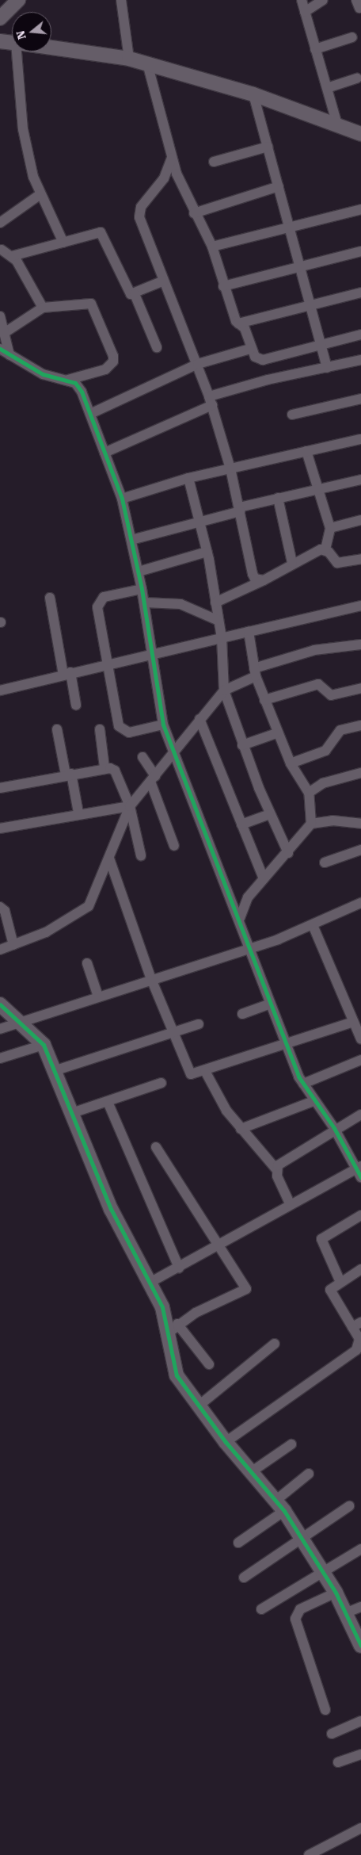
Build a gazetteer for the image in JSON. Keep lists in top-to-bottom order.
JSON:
{
  "north": "left"
}
